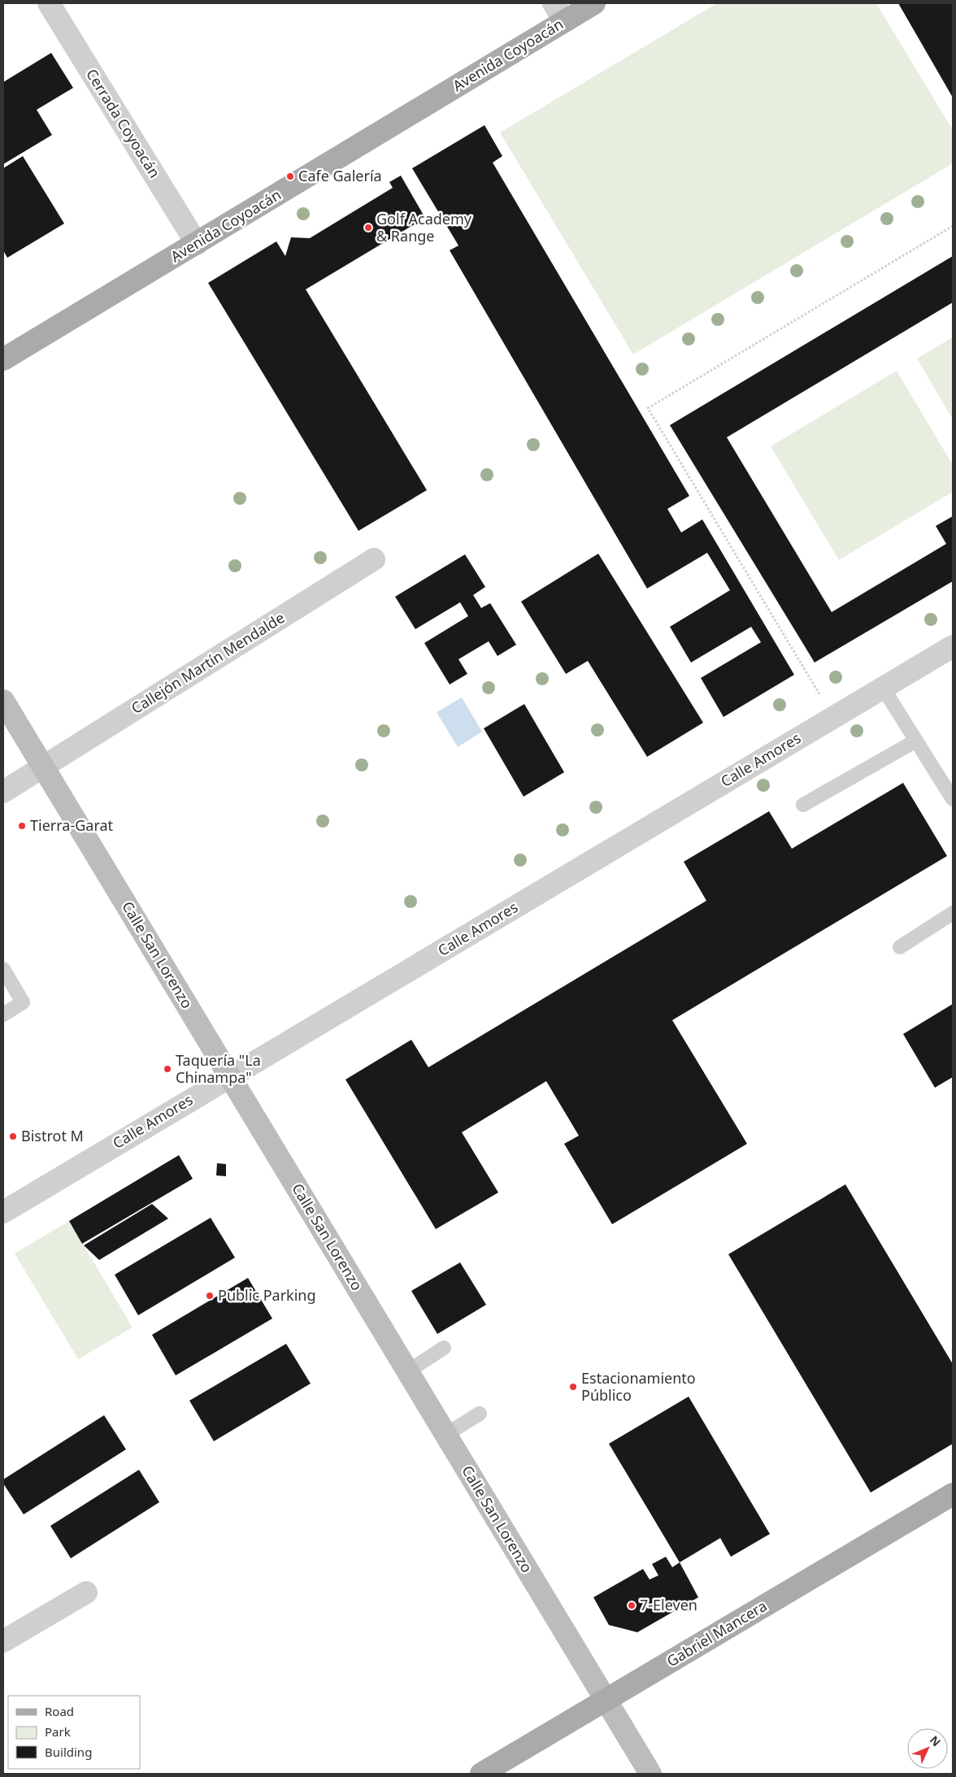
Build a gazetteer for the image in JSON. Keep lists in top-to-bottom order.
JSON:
{
  "streets": {
    "main road": ["Avenida Coyoacán", "Gabriel Mancera"],
    "street": [
      "Cerrada Coyoacán",
      "Callejón Martín Mendalde",
      "Calle Amores",
      "Calle San Lorenzo"
    ]
  },
  "crossings": [
    ["Avenida Coyoacán", "Cerrada Coyoacán"],
    ["Callejón Martín Mendalde", "Calle San Lorenzo"],
    ["Calle Amores", "Calle San Lorenzo"],
    ["Calle San Lorenzo", "Gabriel Mancera"]
  ],
  "places": [
    "Cafe Galería",
    "Golf Academy & Range",
    "Tierra-Garat",
    "Taquería \"La Chinampa\"",
    "Bistrot M",
    "Public Parking",
    "Estacionamiento Público",
    "7-Eleven"
  ],
  "legend": ["Road", "Park", "Building"],
  "north": "top right"
}
